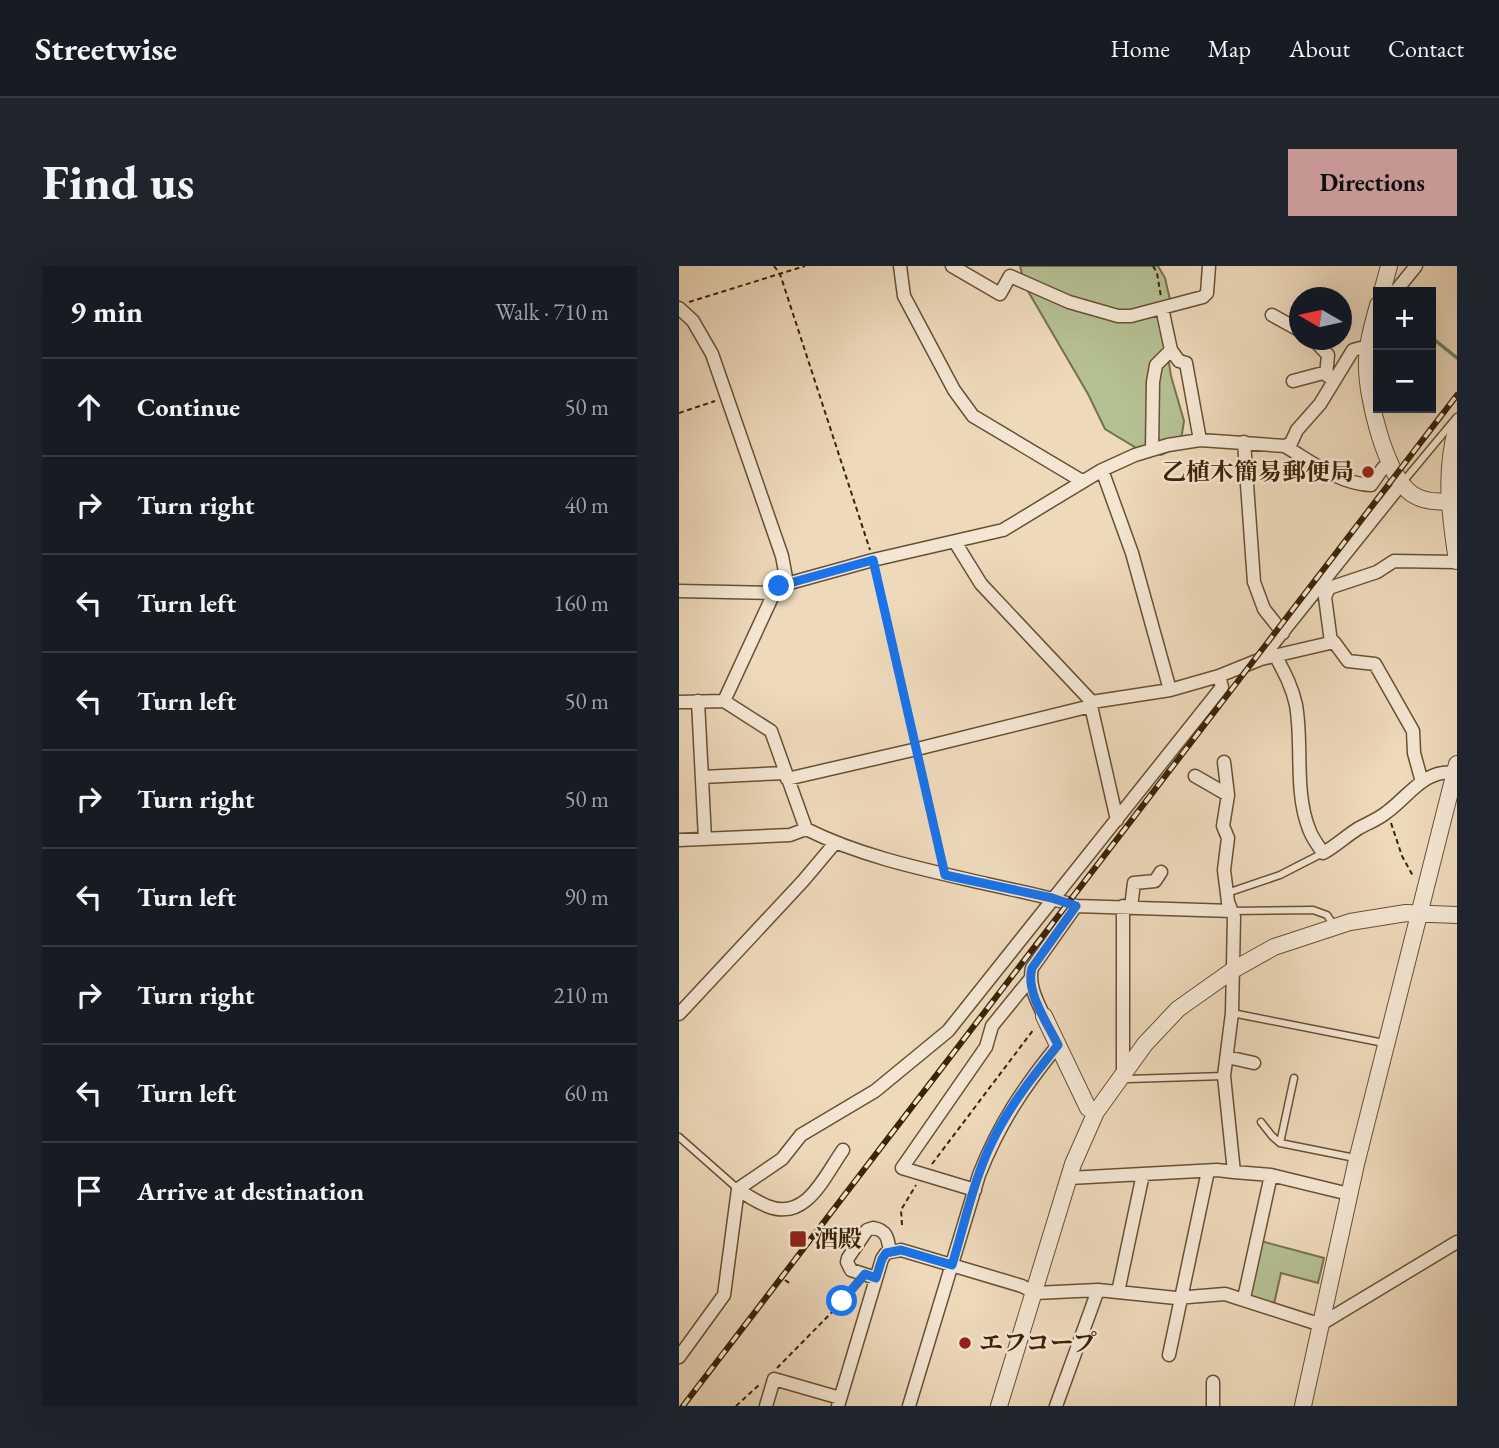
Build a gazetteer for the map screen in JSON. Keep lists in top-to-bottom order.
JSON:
{
  "places": {
    "other": ["乙植木簡易郵便局", "エフコープ"],
    "transit": ["酒殿"]
  },
  "north": "left",
  "page": {
    "header": "Streetwise",
    "nav": [
      "Home",
      "Map",
      "About",
      "Contact"
    ],
    "buttons": "Directions",
    "title": "Find us",
    "heading": ["9 min", "Walk · 710 m"],
    "map_buttons": ["+", "−"],
    "list": [
      ["Continue", "50 m"],
      ["Turn right", "40 m"],
      ["Turn left", "160 m"],
      ["Turn left", "50 m"],
      ["Turn right", "50 m"],
      ["Turn left", "90 m"],
      ["Turn right", "210 m"],
      ["Turn left", "60 m"],
      "Arrive at destination"
    ]
  }
}
